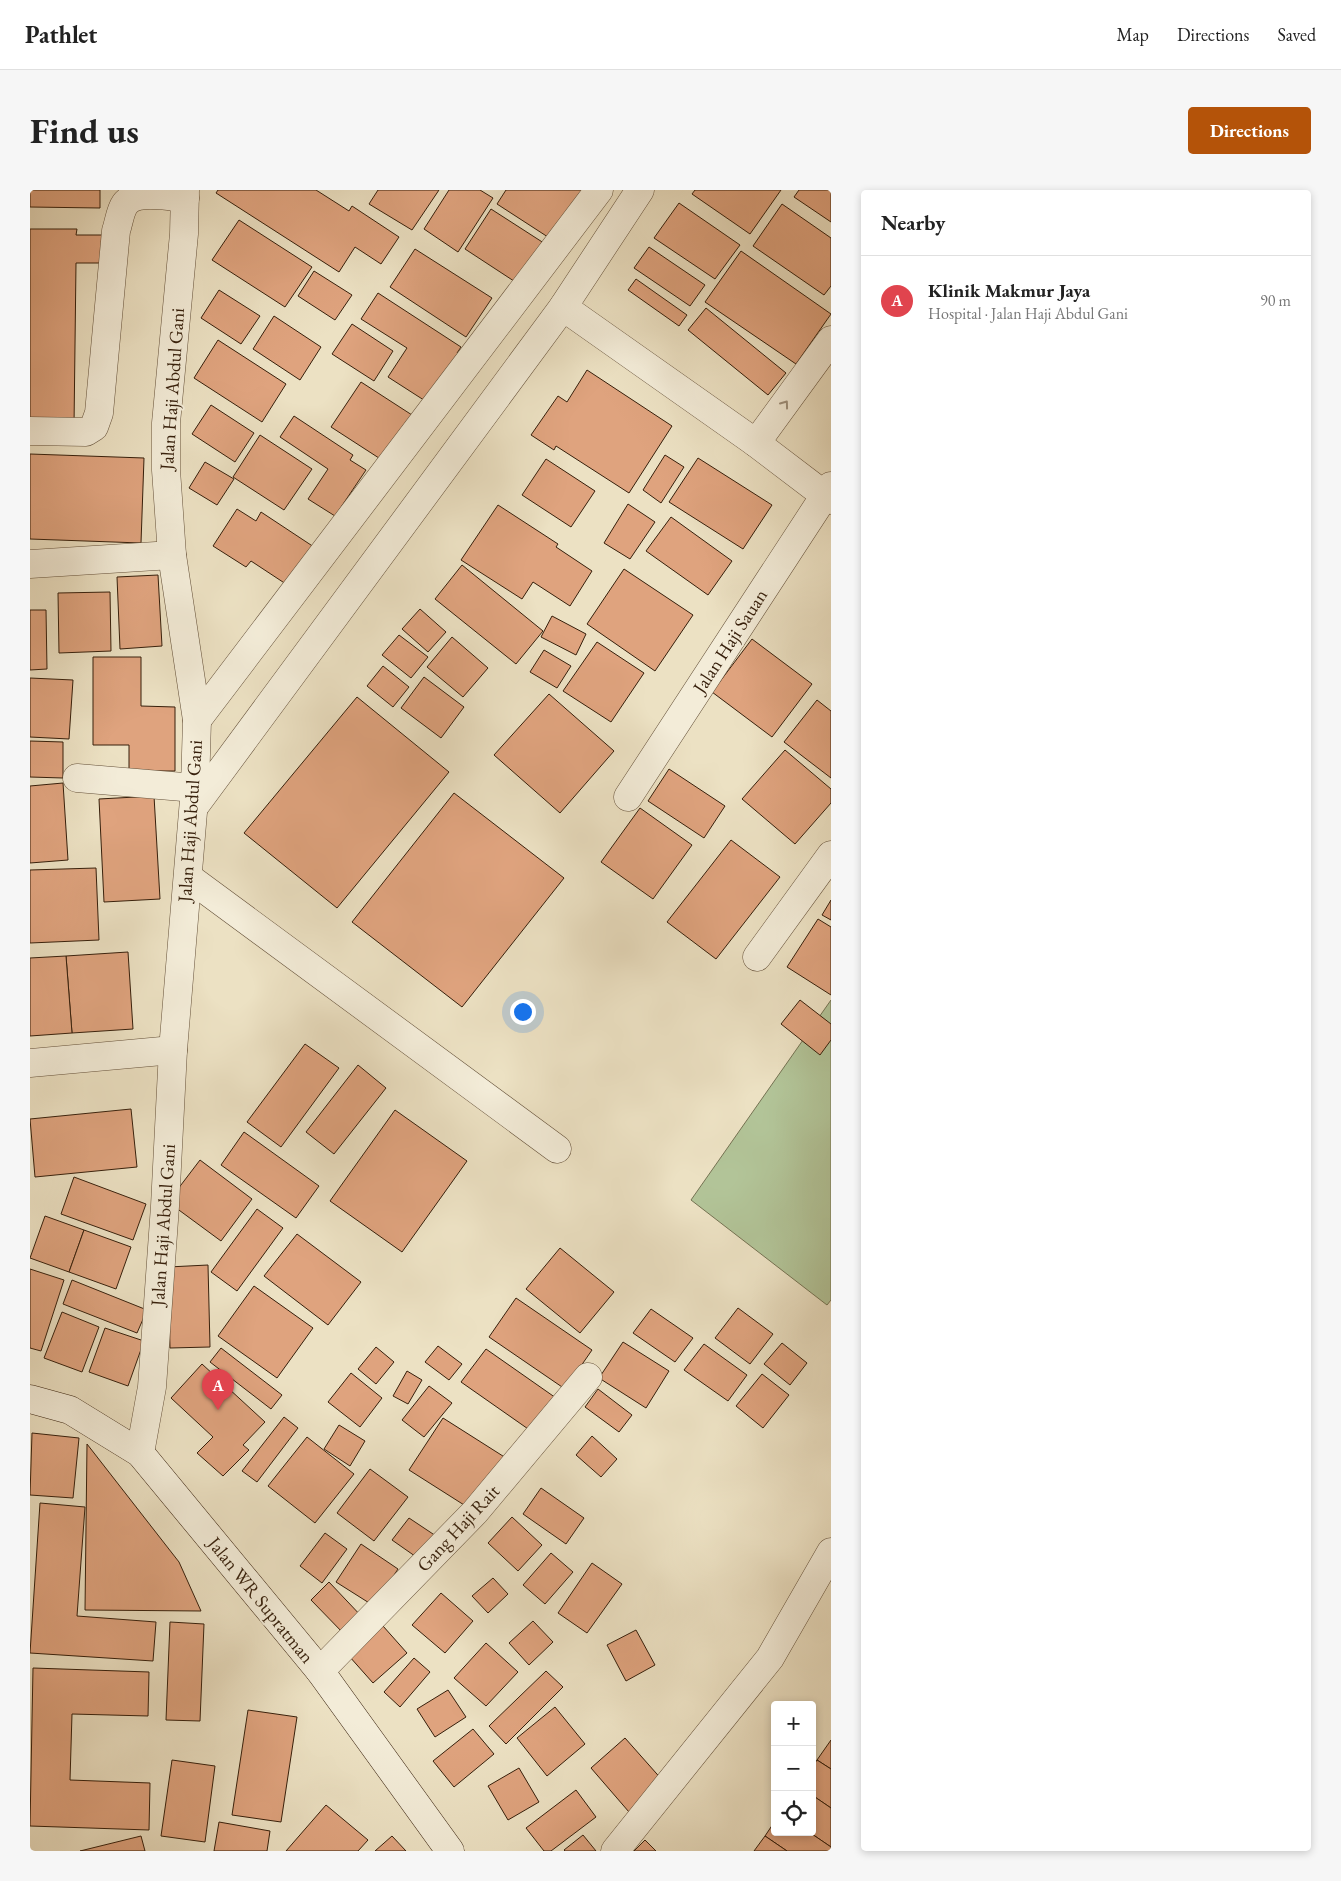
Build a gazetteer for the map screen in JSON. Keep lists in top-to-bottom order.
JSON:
{
  "streets": {
    "street": [
      "Jalan Haji Abdul Gani",
      "Jalan Haji Sauan",
      "Gang Haji Rait",
      "Jalan WR Supratman"
    ]
  },
  "crossings": [
    ["Jalan Haji Abdul Gani", "Jalan WR Supratman"],
    ["Gang Haji Rait", "Jalan WR Supratman"]
  ],
  "page": {
    "header": "Pathlet",
    "nav": ["Map", "Directions", "Saved"],
    "buttons": "Directions",
    "title": "Find us",
    "heading": "Nearby",
    "list": [
      {
        "mark": "A",
        "name": "Klinik Makmur Jaya",
        "note": "Hospital · Jalan Haji Abdul Gani",
        "value": "90 m"
      }
    ],
    "pins": "A",
    "map_buttons": ["+", "−"]
  }
}
